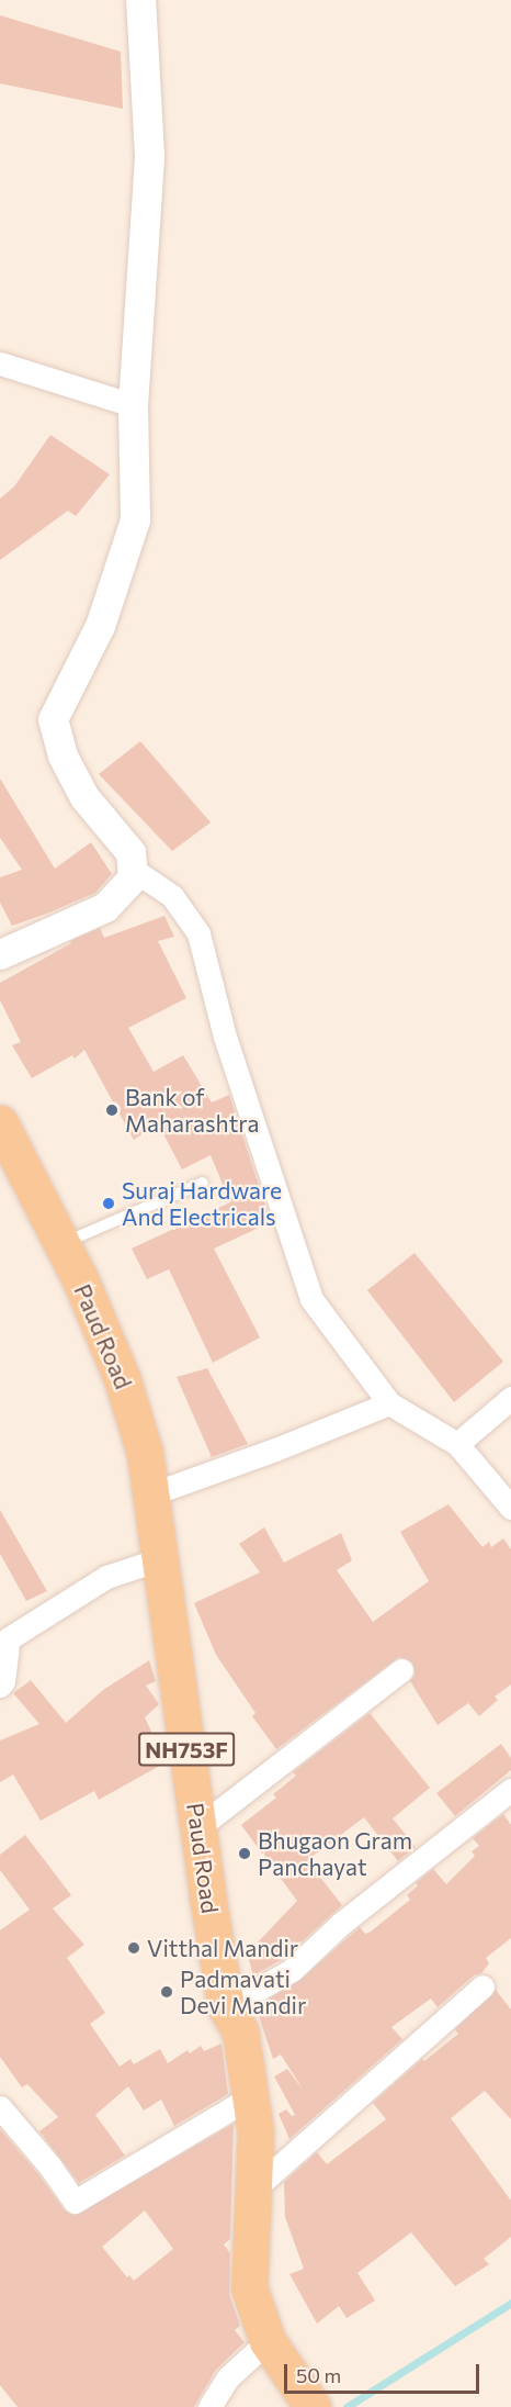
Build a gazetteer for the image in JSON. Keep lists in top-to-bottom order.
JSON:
{
  "streets": {
    "main road": ["Paud Road", "NH753F"]
  },
  "places": [
    "Bank of Maharashtra",
    "Suraj Hardware And Electricals",
    "Bhugaon Gram Panchayat",
    "Vitthal Mandir",
    "Padmavati Devi Mandir"
  ],
  "scale_bar": "50 m"
}
